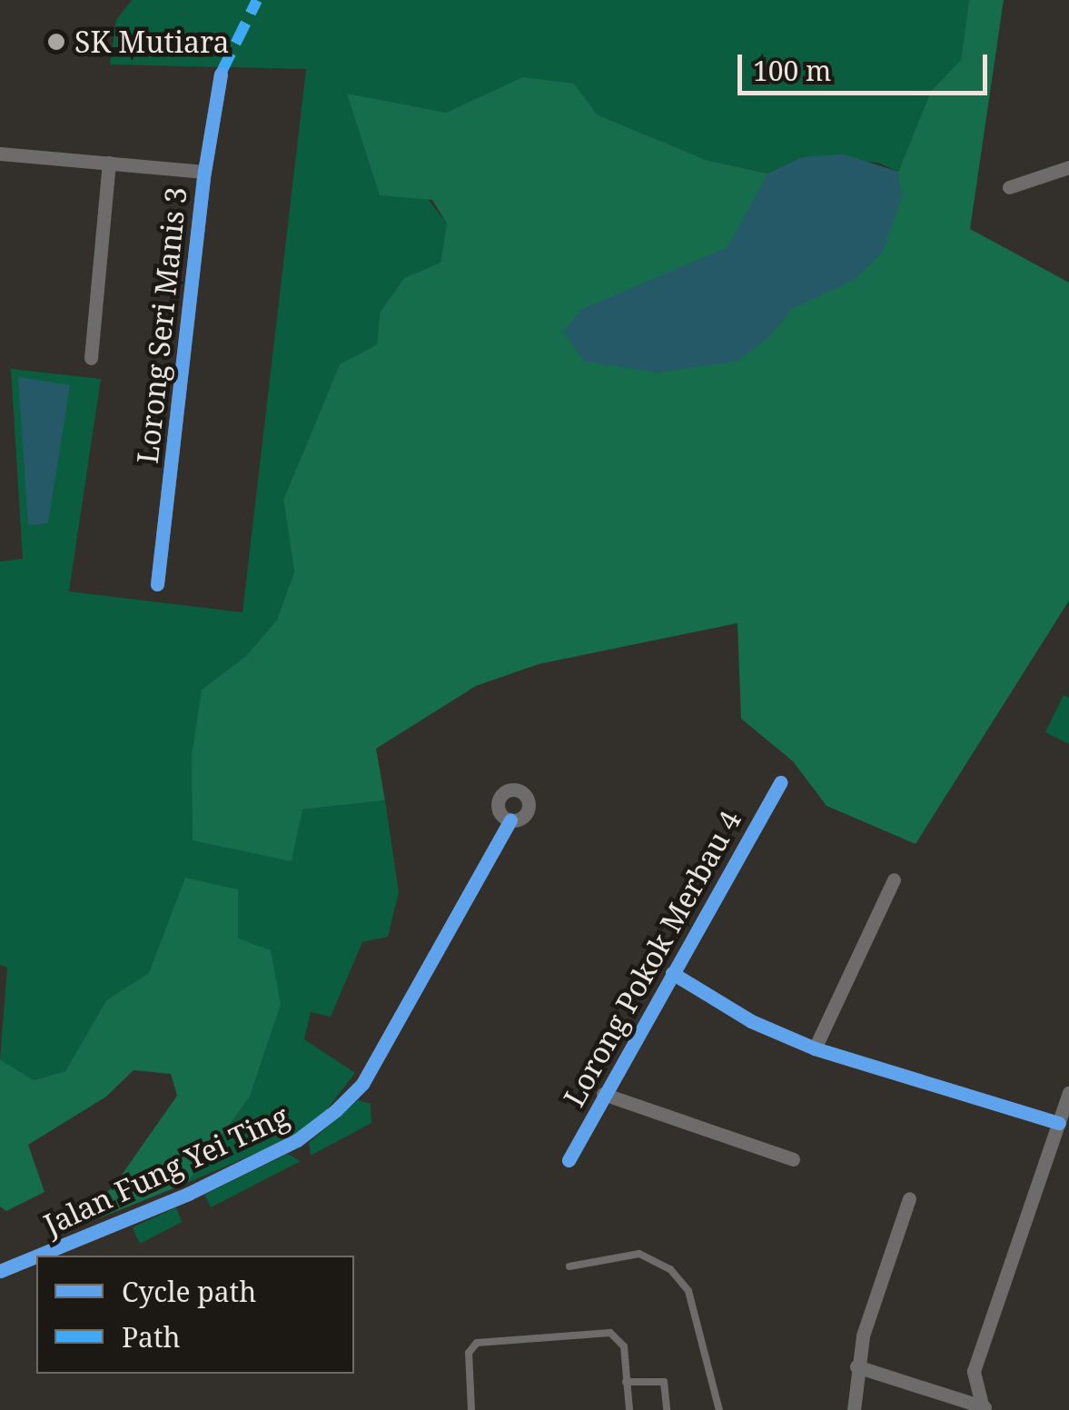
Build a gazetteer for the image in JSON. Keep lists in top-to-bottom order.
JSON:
{
  "streets": {
    "street": ["Lorong Seri Manis 3", "Lorong Pokok Merbau 4", "Jalan Fung Yei Ting"]
  },
  "places": ["SK Mutiara"],
  "legend": ["Cycle path", "Path"],
  "scale_bar": "100 m"
}
